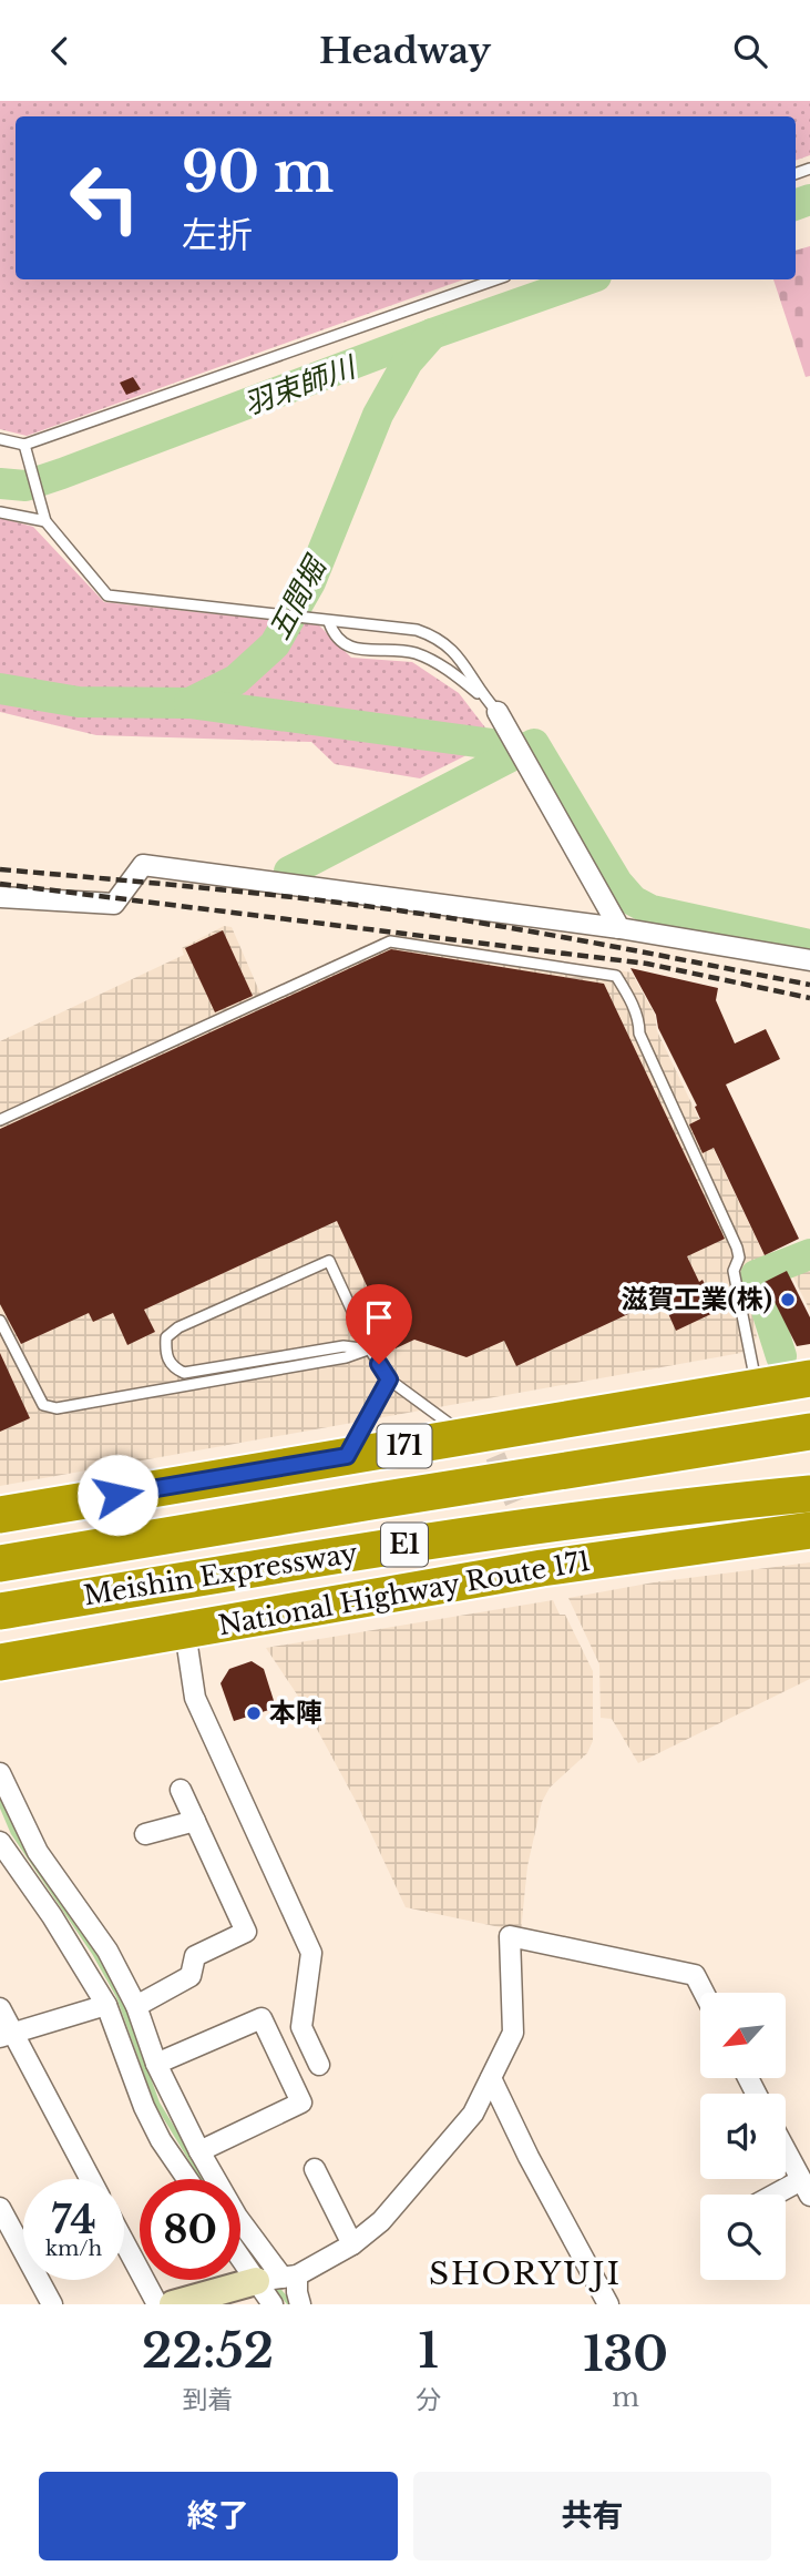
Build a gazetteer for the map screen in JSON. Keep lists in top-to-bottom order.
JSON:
{
  "streets": {
    "highway": [
      "171",
      "E1",
      "Meishin Expressway",
      "National Highway Route 171"
    ]
  },
  "districts": ["SHORYUJI"],
  "water": ["羽束師川", "五間堀"],
  "places": ["滋賀工業(株)", "本陣"],
  "north": "bottom left",
  "page": {
    "header": "Headway",
    "turn": ["90 m", "左折"],
    "speed": "74 km/h",
    "limit": "80",
    "eta": [
      "22:52",
      "到着",
      "1",
      "分",
      "130",
      "m"
    ],
    "buttons": ["終了", "共有"]
  }
}
